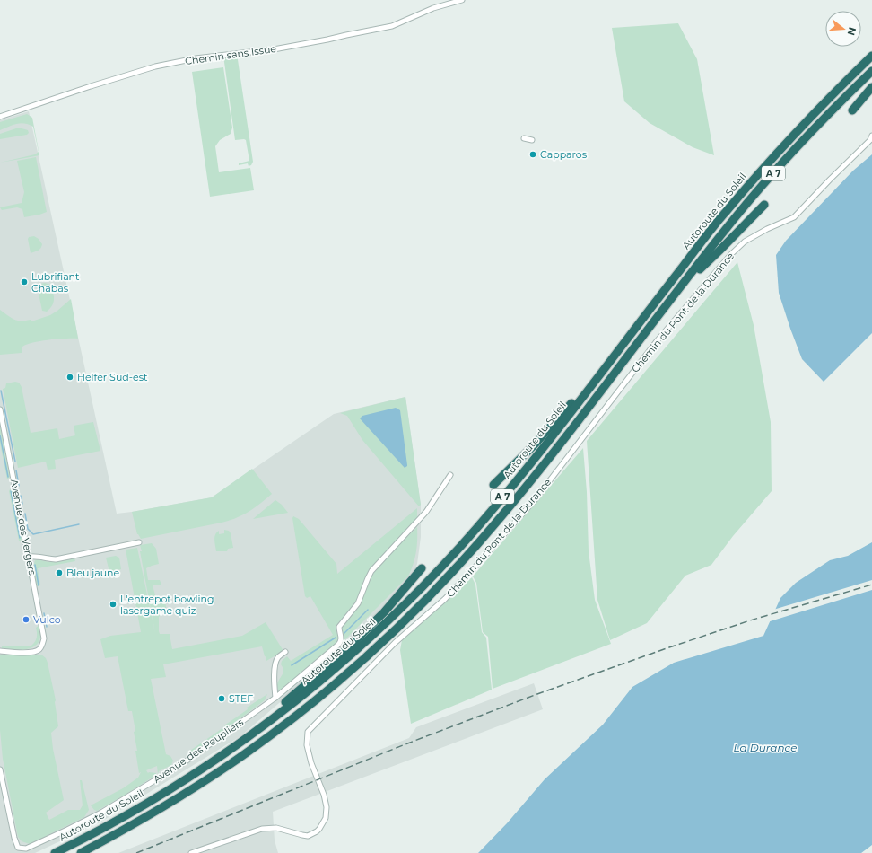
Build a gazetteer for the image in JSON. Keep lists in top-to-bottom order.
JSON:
{
  "streets": {
    "highway": ["A 7", "Autoroute du Soleil"],
    "street": [
      "Chemin sans Issue",
      "Chemin du Pont de la Durance",
      "Avenue des Vergers",
      "Avenue des Peupliers"
    ]
  },
  "water": ["La Durance"],
  "places": [
    "Capparos",
    "Lubrifiant Chabas",
    "Helfer Sud-est",
    "Bleu jaune",
    "L'entrepot bowling lasergame quiz",
    "Vulco",
    "STEF"
  ],
  "north": "right"
}
